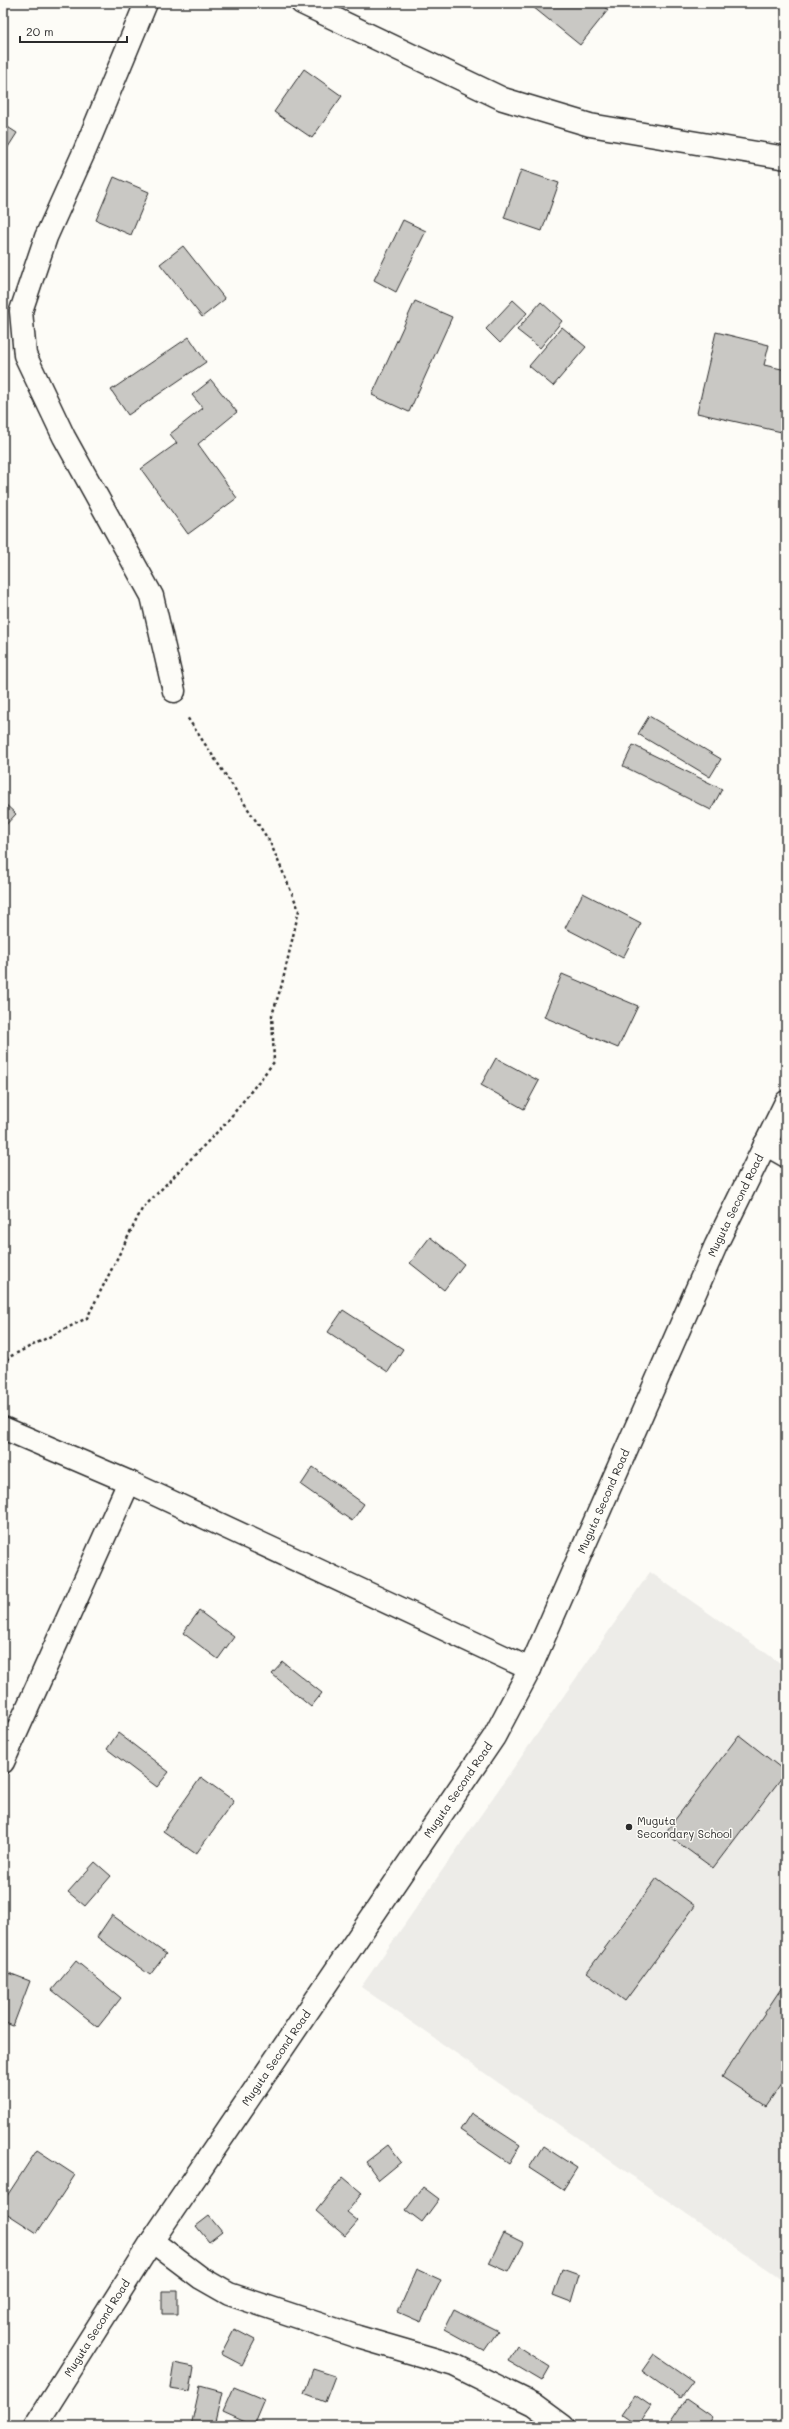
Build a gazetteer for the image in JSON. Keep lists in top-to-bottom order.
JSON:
{
  "streets": {
    "street": ["Muguta Second Road"]
  },
  "places": ["Muguta Secondary School"],
  "scale_bar": "20 m"
}
